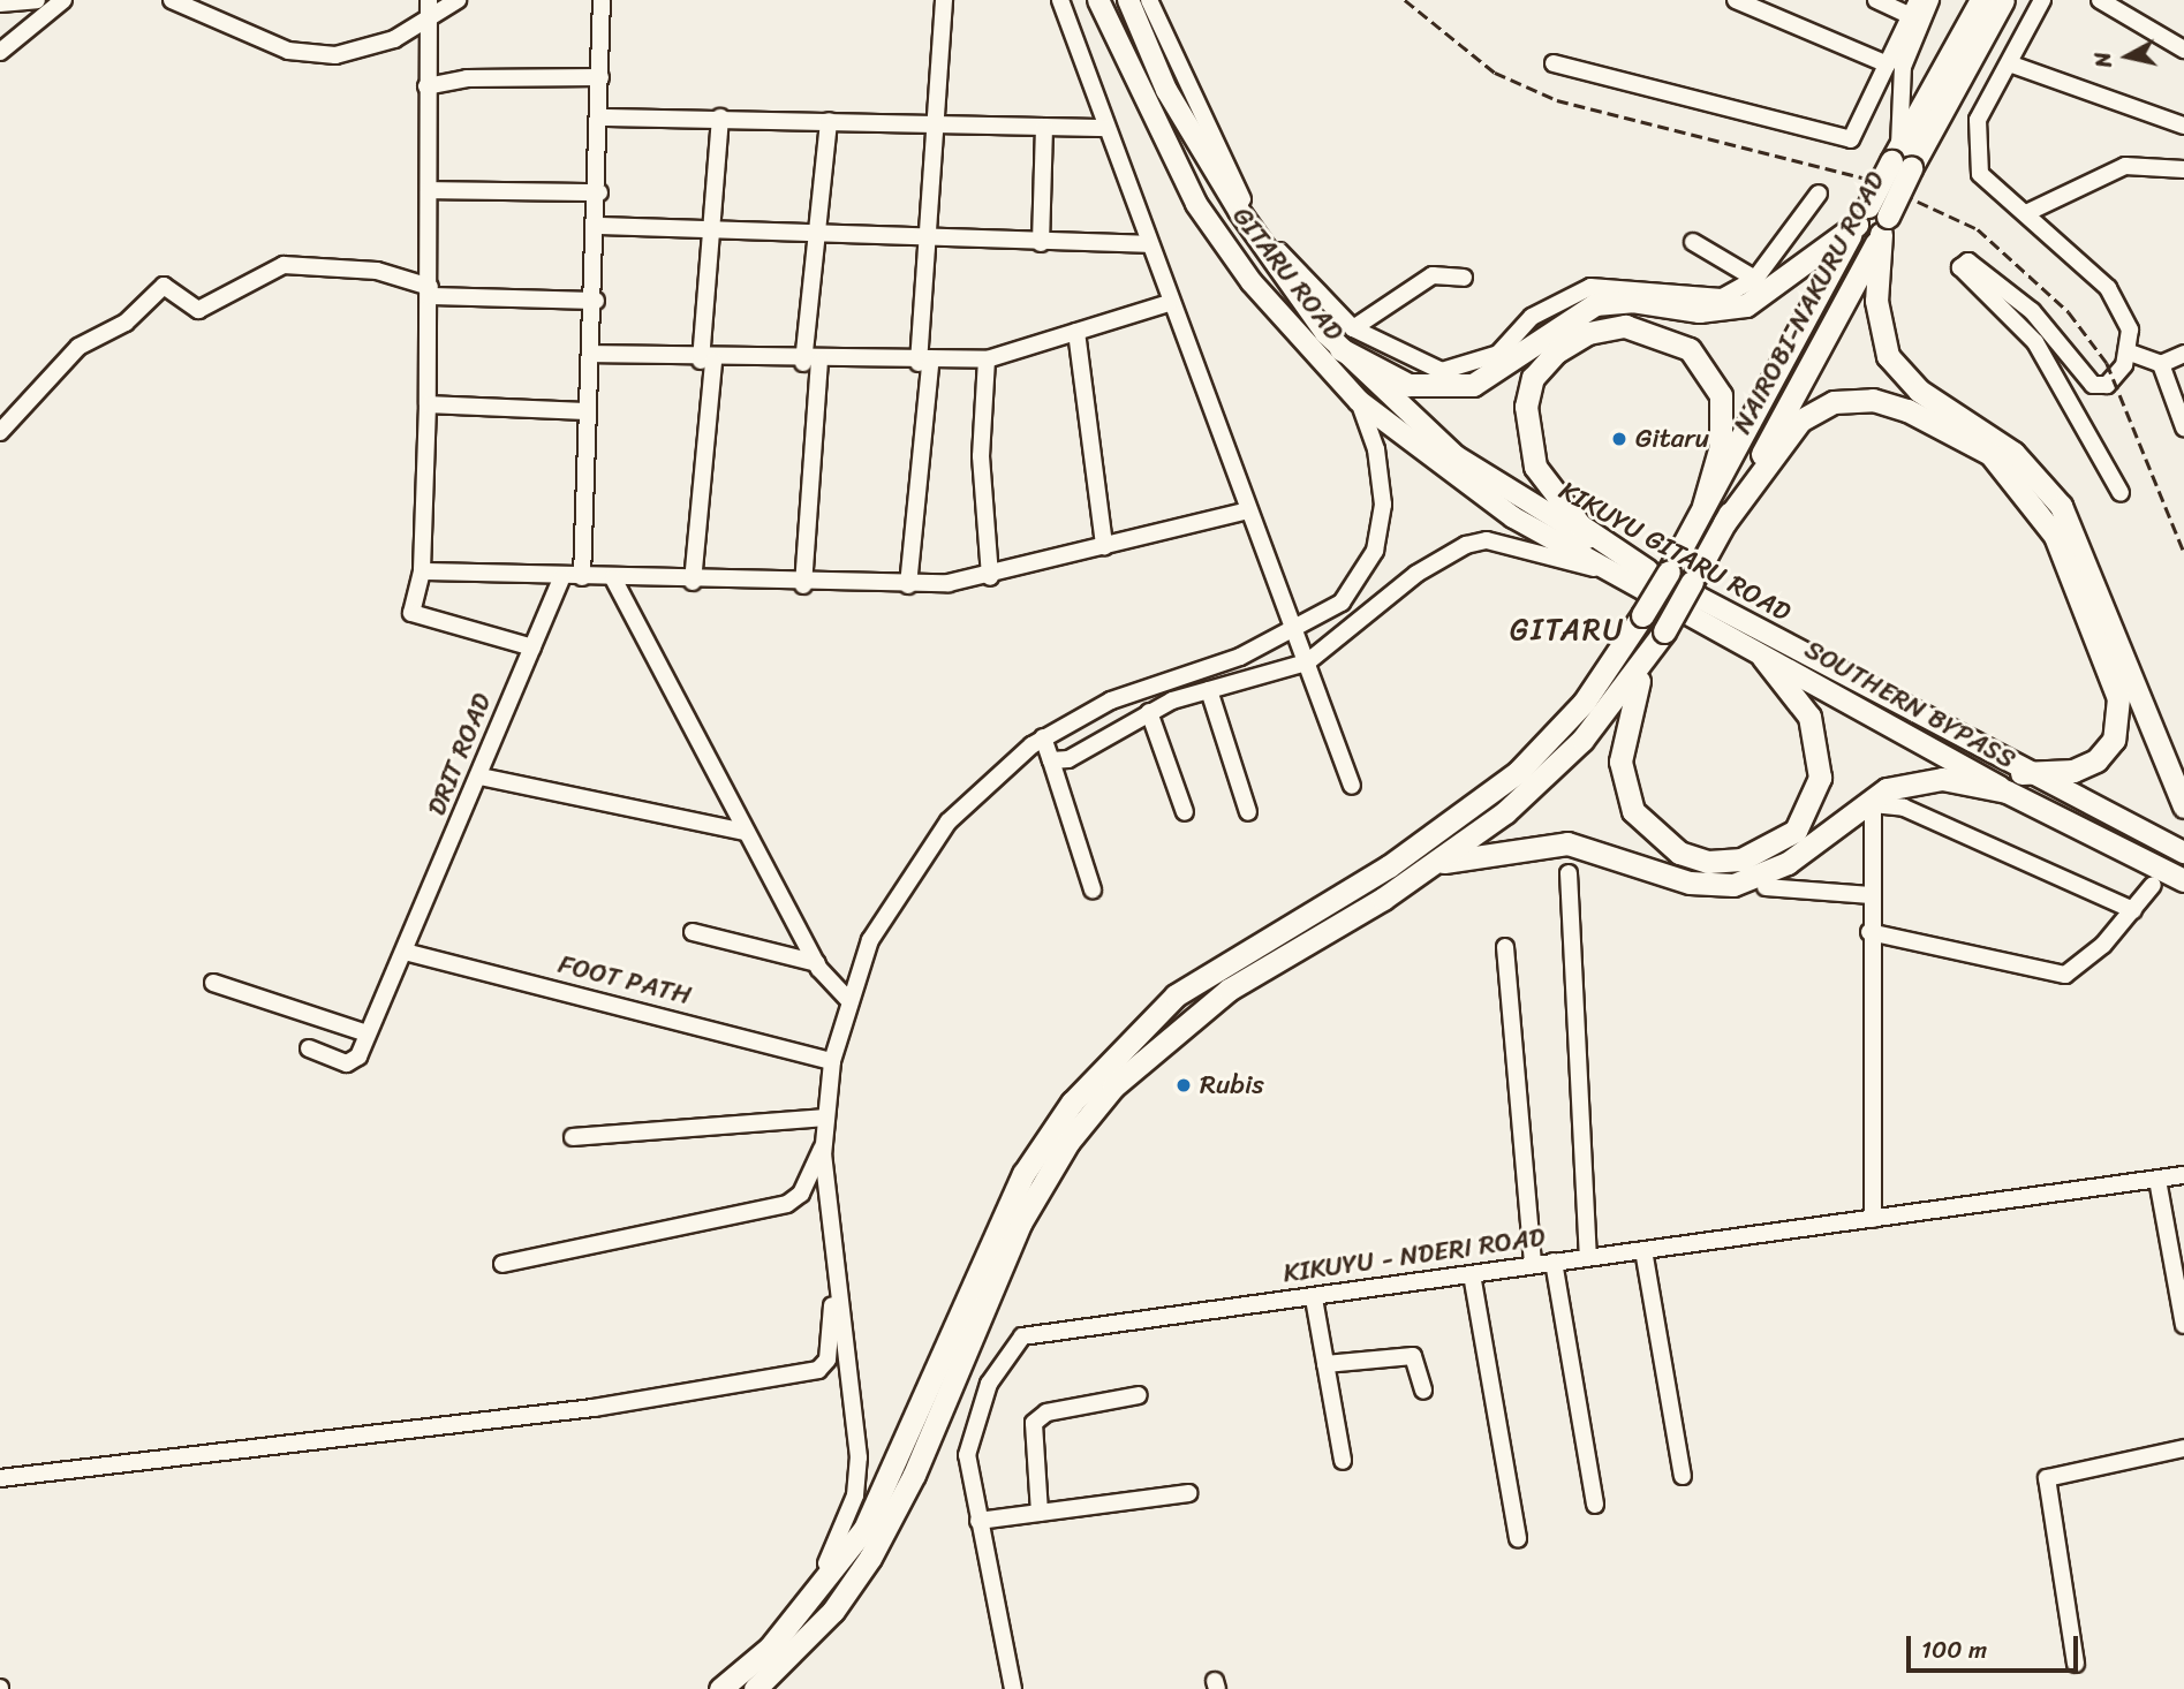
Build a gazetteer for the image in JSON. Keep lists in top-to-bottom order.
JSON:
{
  "streets": {
    "highway": ["NAIROBI-NAKURU ROAD", "SOUTHERN BYPASS"],
    "main road": ["GITARU ROAD", "KIKUYU GITARU ROAD"],
    "street": ["DRIT ROAD", "FOOT PATH", "KIKUYU - NDERI ROAD"]
  },
  "crossings": [
    ["GITARU ROAD", "KIKUYU GITARU ROAD"],
    ["GITARU ROAD", "SOUTHERN BYPASS"],
    ["NAIROBI-NAKURU ROAD", "KIKUYU GITARU ROAD"],
    ["DRIT ROAD", "FOOT PATH"]
  ],
  "districts": ["GITARU"],
  "places": ["Gitaru", "Rubis"],
  "scale_bar": "100 m",
  "north": "left"
}
